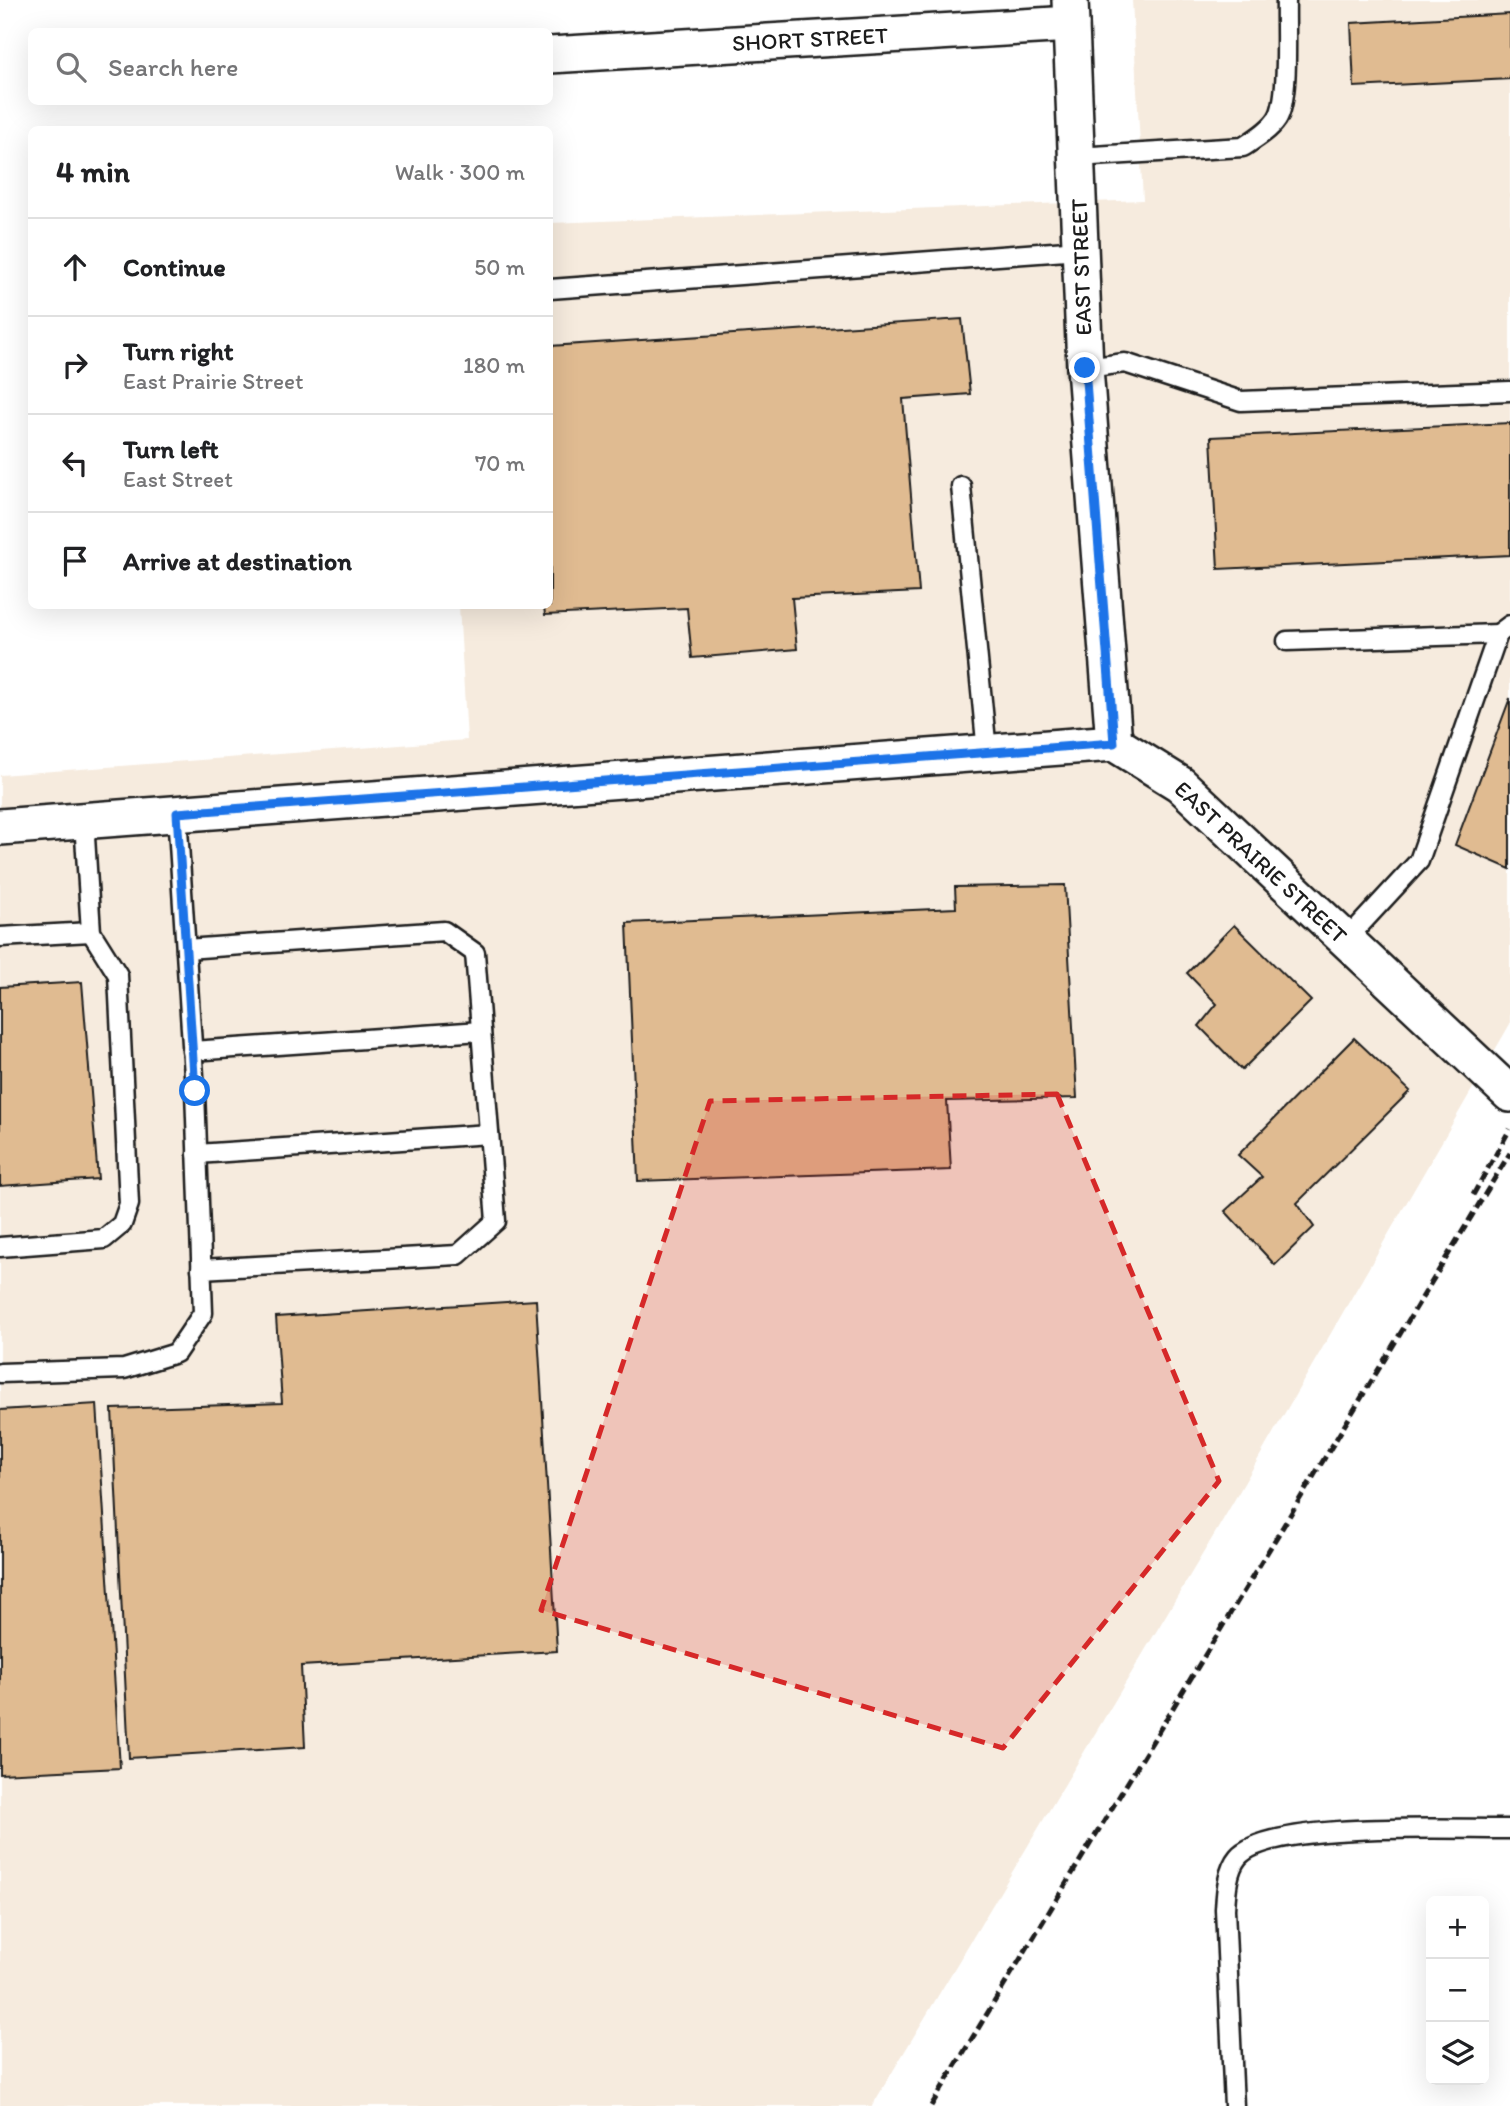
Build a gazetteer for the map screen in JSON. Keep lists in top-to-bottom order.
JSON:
{
  "streets": {
    "street": ["SHORT STREET", "EAST STREET", "EAST PRAIRIE STREET"]
  },
  "crossings": [
    ["SHORT STREET", "EAST STREET"],
    ["EAST STREET", "EAST PRAIRIE STREET"]
  ],
  "page": {
    "search": "Search here",
    "heading": ["4 min", "Walk · 300 m"],
    "list": [
      ["Continue", "50 m"],
      ["Turn right", "East Prairie Street", "180 m"],
      ["Turn left", "East Street", "70 m"],
      "Arrive at destination"
    ],
    "map_buttons": ["+", "−"]
  }
}
